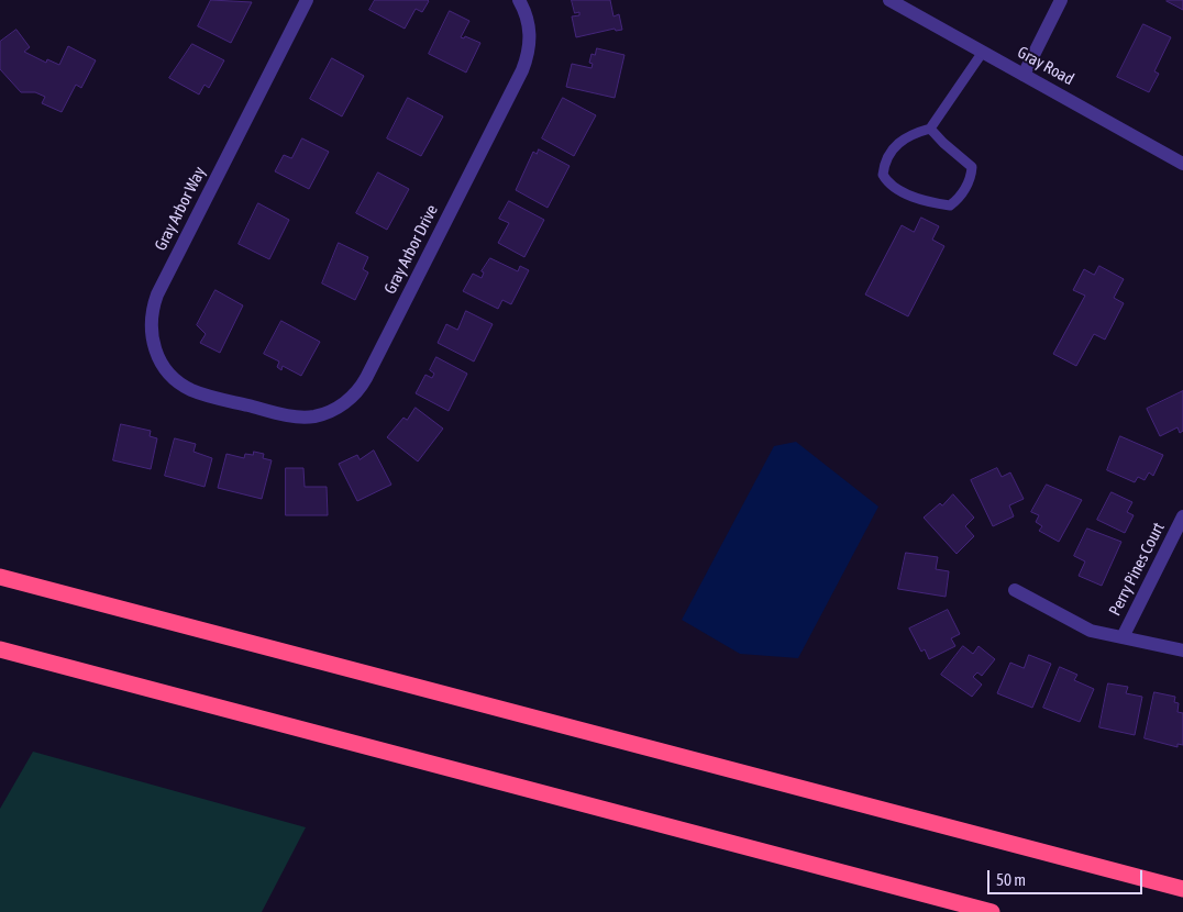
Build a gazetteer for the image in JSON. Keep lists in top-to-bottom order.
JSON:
{
  "streets": {
    "street": [
      "Gray Road",
      "Gray Arbor Way",
      "Gray Arbor Drive",
      "Perry Pines Court"
    ]
  },
  "crossings": [
    ["Gray Arbor Way", "Gray Arbor Drive"]
  ],
  "scale_bar": "50 m"
}
